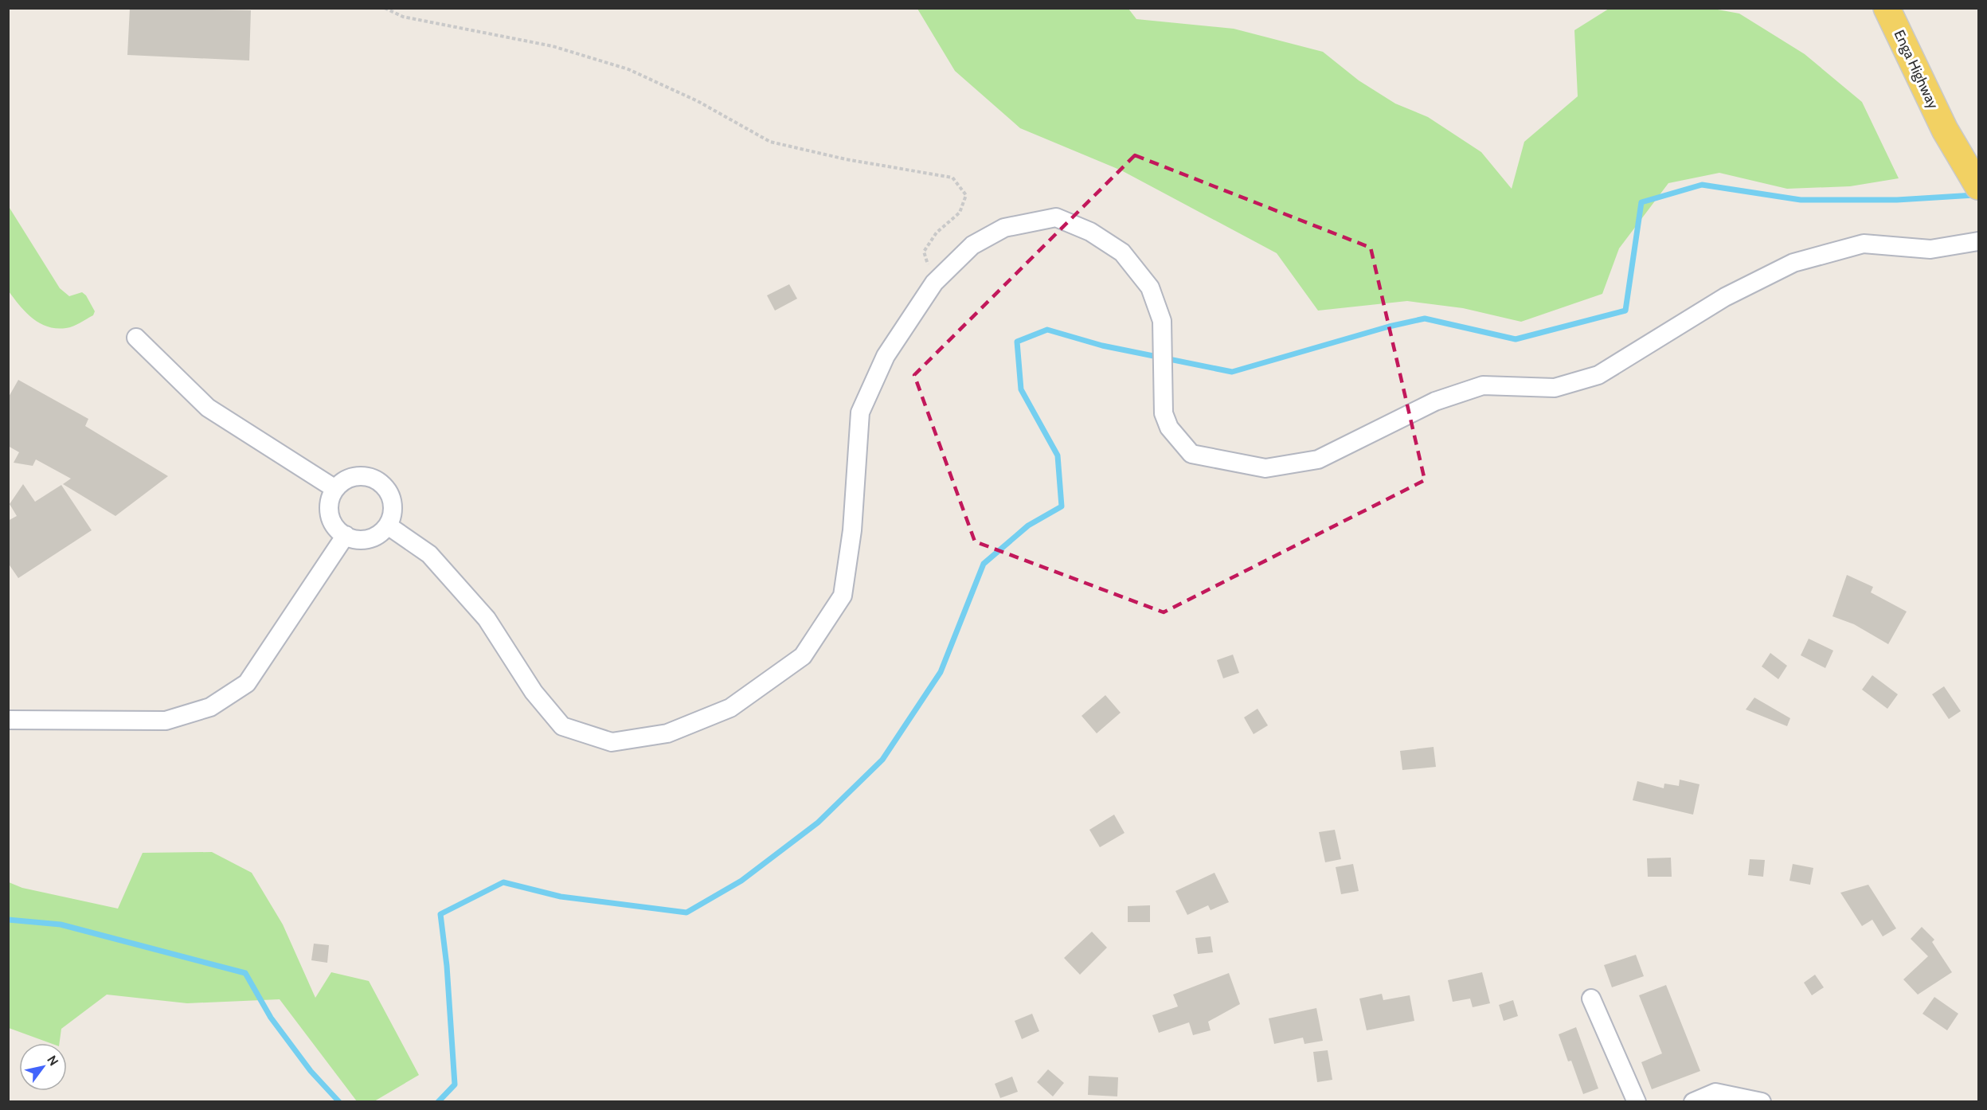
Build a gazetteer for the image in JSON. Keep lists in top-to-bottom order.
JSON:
{
  "streets": {
    "main road": ["Enga Highway"]
  },
  "north": "top right"
}
